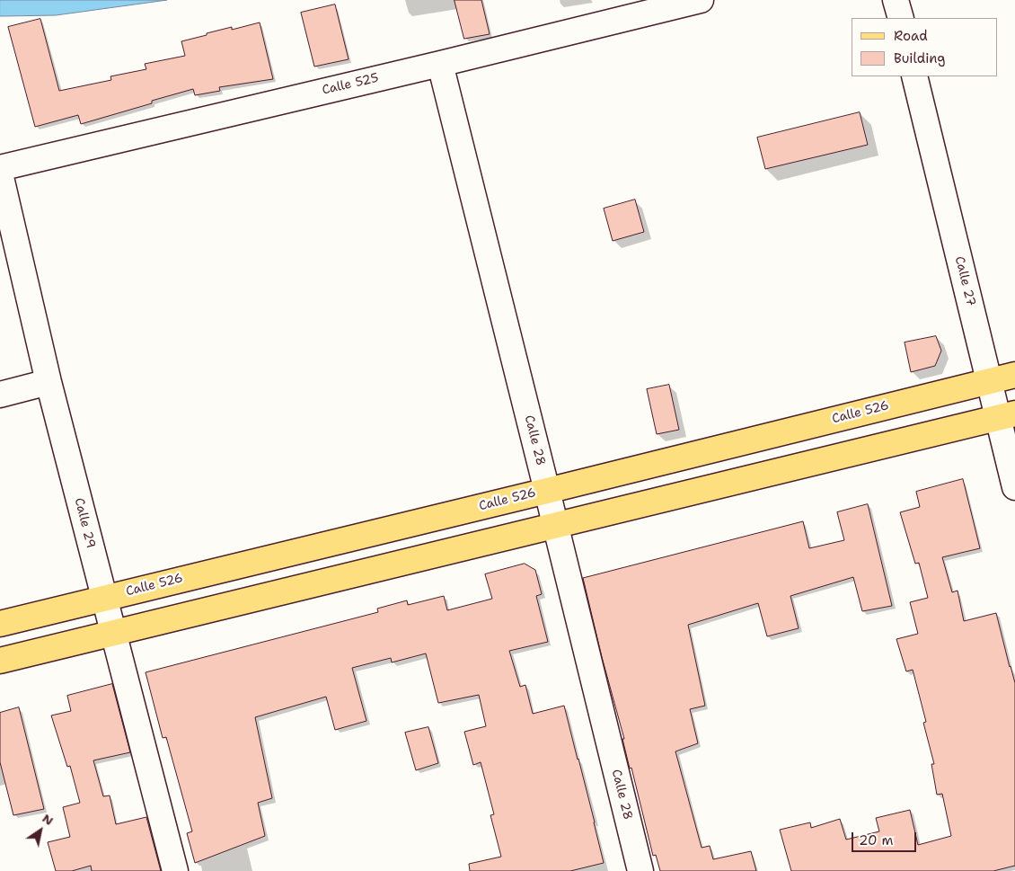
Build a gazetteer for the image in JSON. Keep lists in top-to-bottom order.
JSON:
{
  "streets": {
    "main road": ["Calle 526"],
    "street": [
      "Calle 525",
      "Calle 27",
      "Calle 28",
      "Calle 29"
    ]
  },
  "crossings": [
    ["Calle 525", "Calle 28"],
    ["Calle 27", "Calle 526"],
    ["Calle 526", "Calle 28"],
    ["Calle 526", "Calle 29"]
  ],
  "legend": ["Road", "Building"],
  "scale_bar": "20 m",
  "north": "top right"
}
